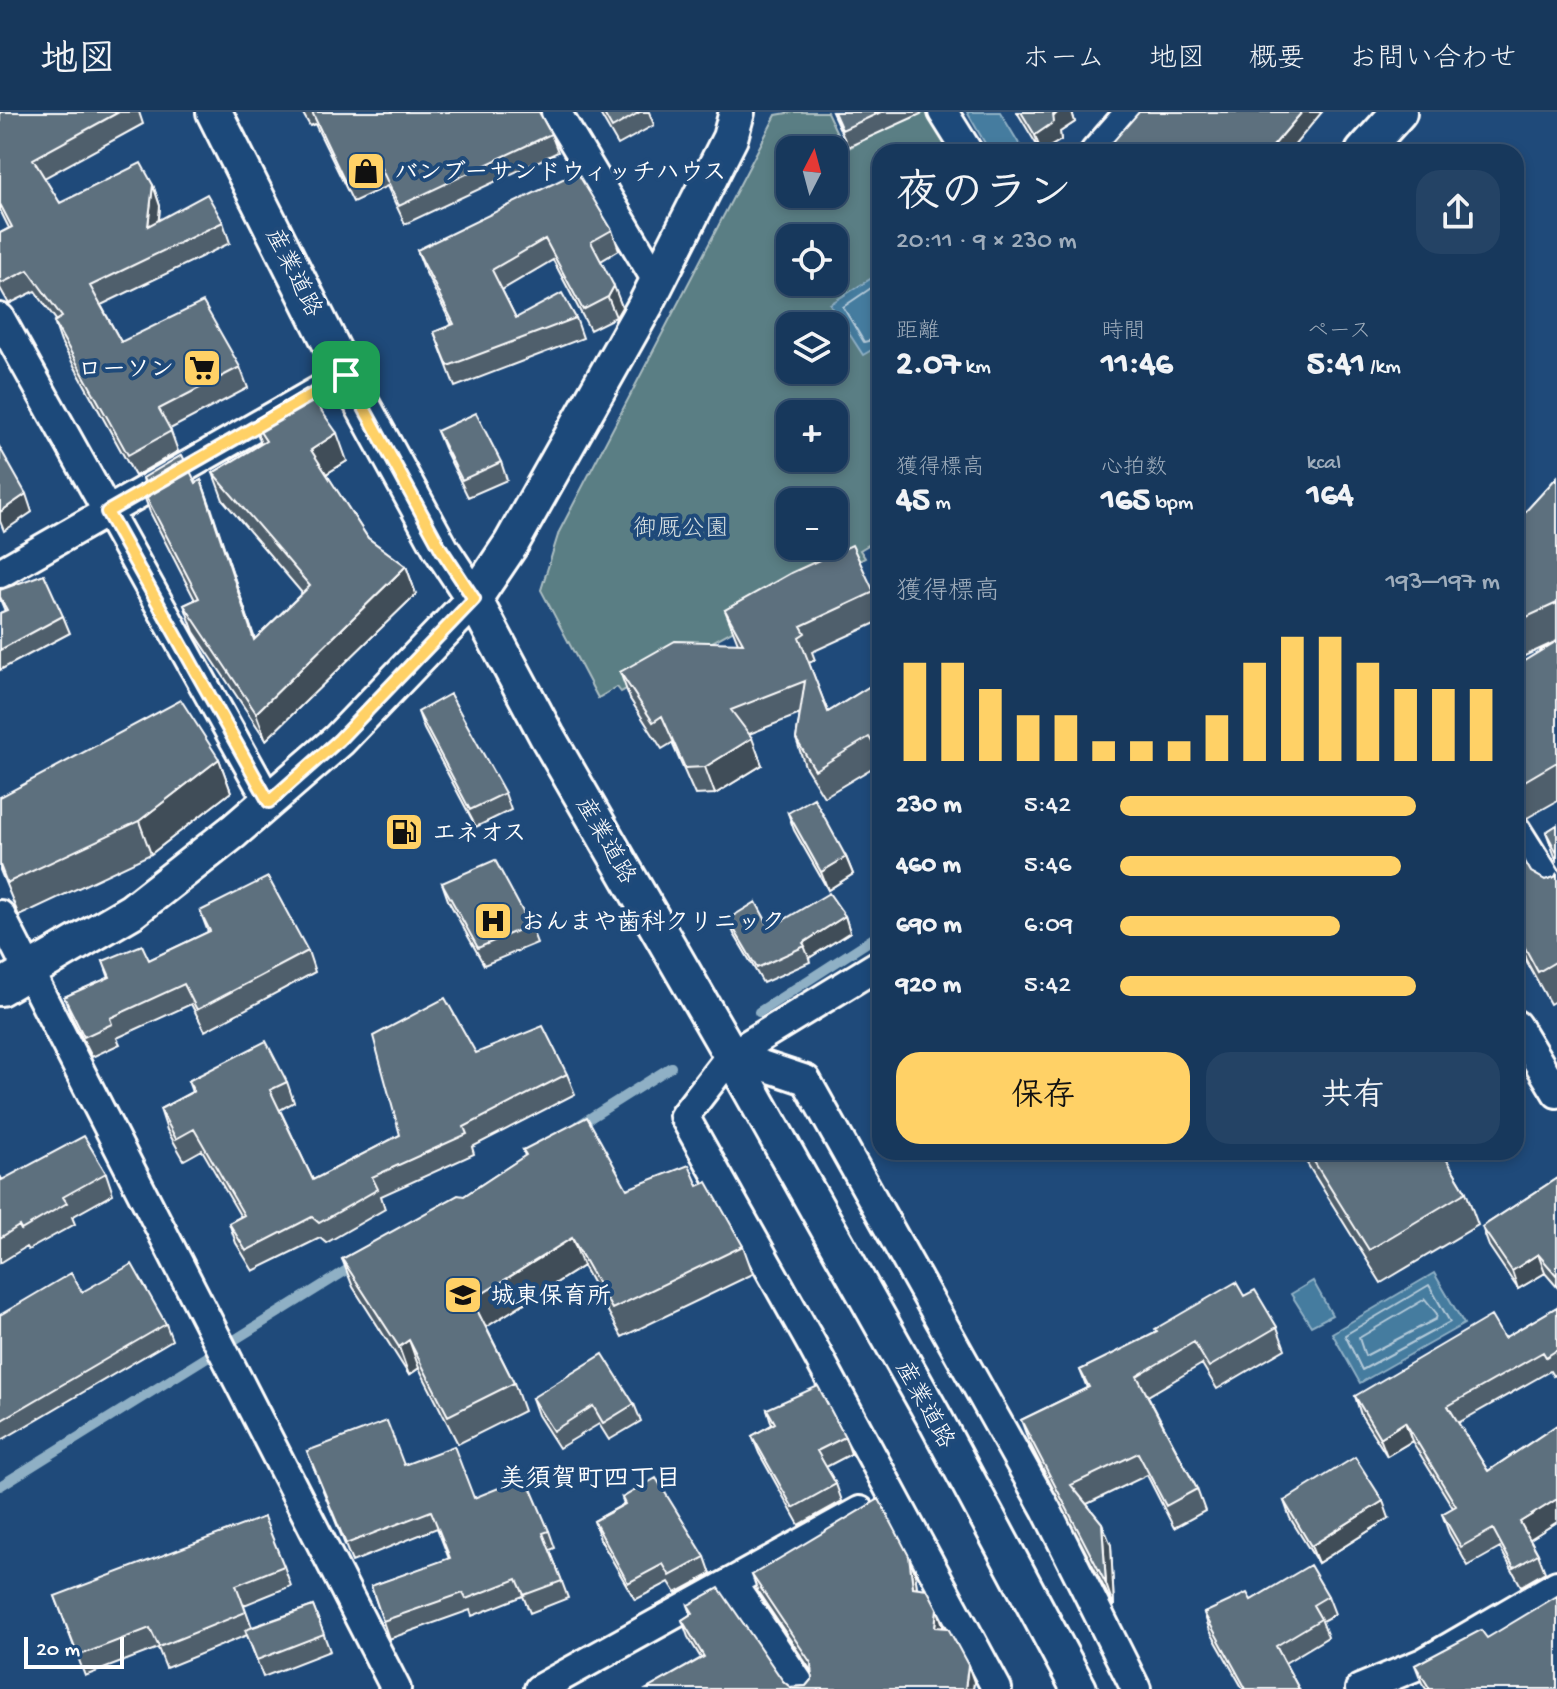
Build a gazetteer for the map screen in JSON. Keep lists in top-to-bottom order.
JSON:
{
  "streets": {
    "street": ["産業道路"]
  },
  "districts": ["美須賀町四丁目"],
  "parks": ["御厩公園"],
  "places": {
    "shop": ["バンブーサンドウィッチハウス"],
    "supermarket": ["ローソン"],
    "fuel station": ["エネオス"],
    "hospital": ["おんまや歯科クリニック"],
    "school or university": ["城東保育所"]
  },
  "scale_bar": "20 m",
  "north": "top",
  "page": {
    "header": "地図",
    "nav": [
      "ホーム",
      "地図",
      "概要",
      "お問い合わせ"
    ],
    "map_buttons": ["+", "−"],
    "heading": ["夜のラン", "20:11 · 9 × 230 m"],
    "stats": [
      ["距離", "2.07 km"],
      ["時間", "11:46"],
      ["ペース", "5:41 /km"],
      ["獲得標高", "45 m"],
      ["心拍数", "165 bpm"],
      ["kcal", "164"]
    ],
    "chart": ["獲得標高", "193–197 m"],
    "list": [
      {
        "name": "230 m",
        "note": "5:42"
      },
      {
        "name": "460 m",
        "note": "5:46"
      },
      {
        "name": "690 m",
        "note": "6:09"
      },
      {
        "name": "920 m",
        "note": "5:42"
      }
    ],
    "buttons": ["保存", "共有"],
    "scale": "20 m"
  }
}
